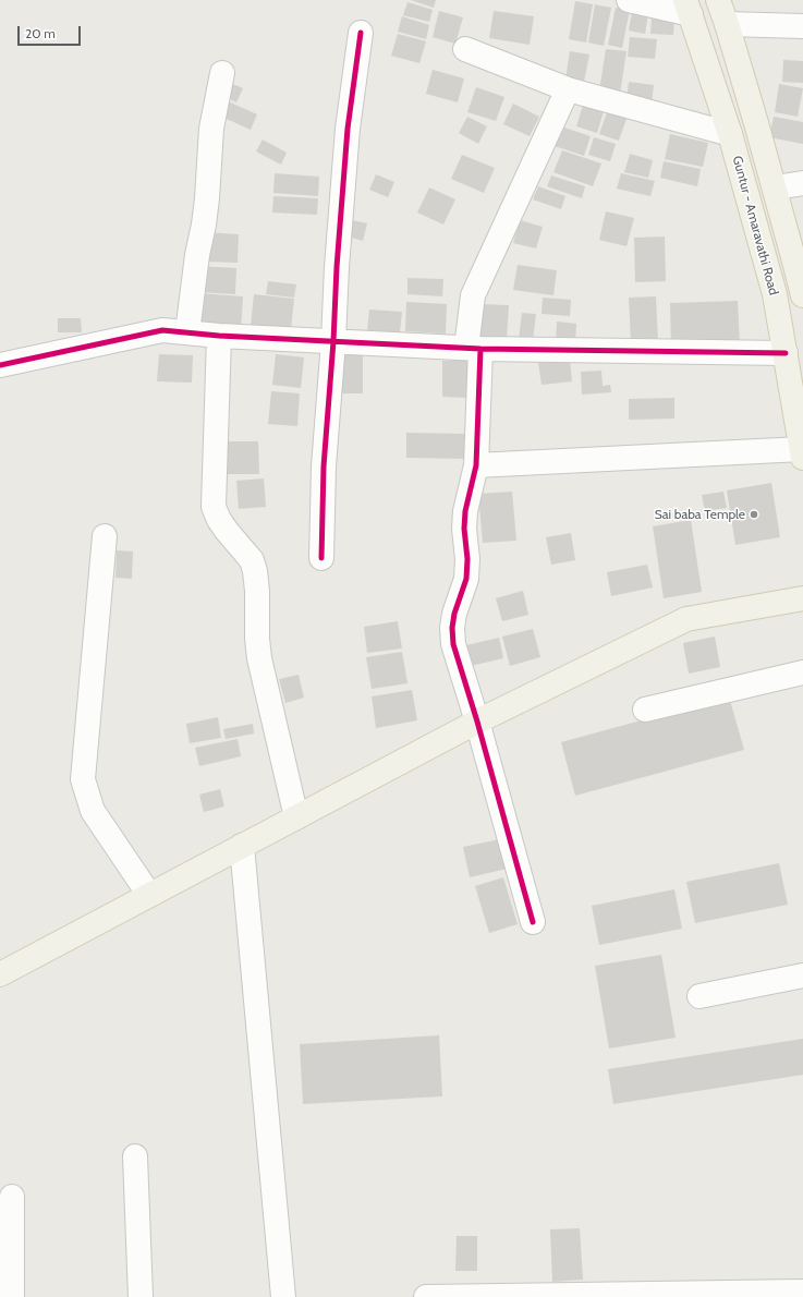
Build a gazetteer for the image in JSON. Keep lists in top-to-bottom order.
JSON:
{
  "streets": {
    "main road": ["Guntur - Amaravathi Road"]
  },
  "places": ["Sai baba Temple"],
  "scale_bar": "20 m"
}
